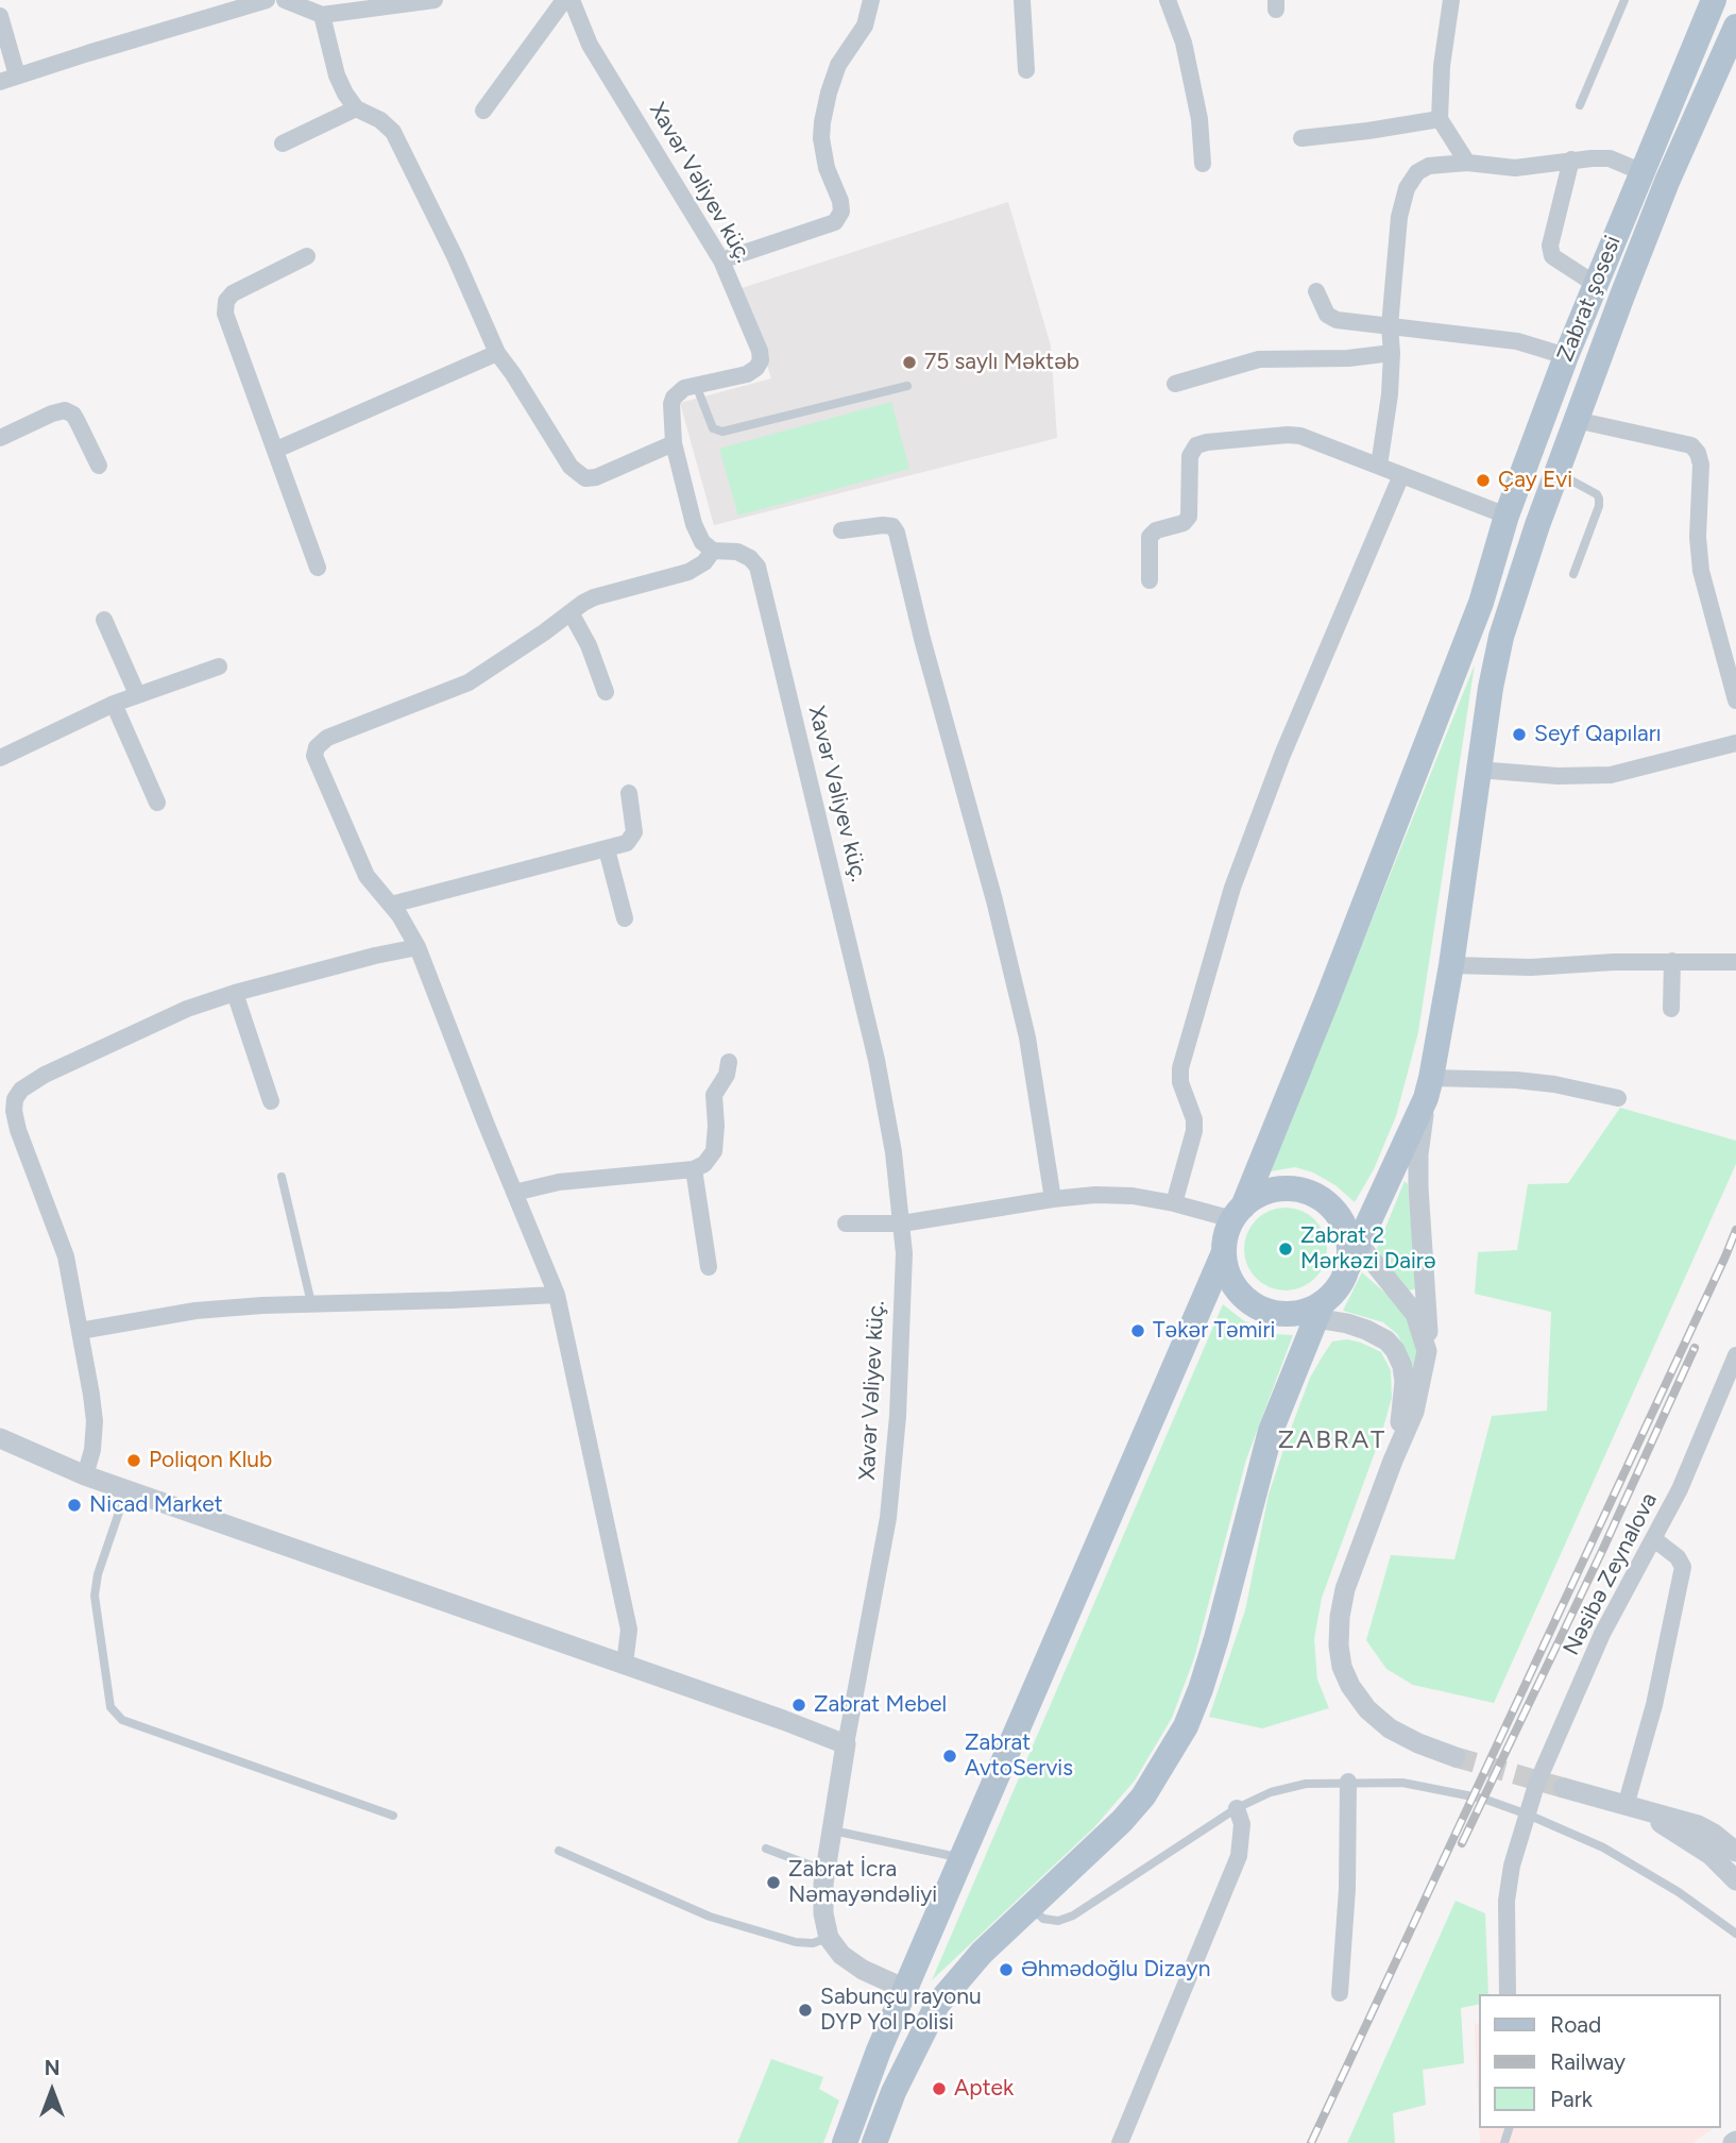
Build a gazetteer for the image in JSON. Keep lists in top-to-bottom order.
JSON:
{
  "streets": {
    "main road": ["Zabrat şosesi"],
    "street": ["Xavər Vəliyev küç.", "Nəsibə Zeynalova"]
  },
  "districts": ["ZABRAT"],
  "places": [
    "75 saylı Məktəb",
    "Çay Evi",
    "Seyf Qapıları",
    "Zabrat 2 Mərkəzi Dairə",
    "Təkər Təmiri",
    "Poliqon Klub",
    "Nicad Market",
    "Zabrat Mebel",
    "Zabrat AvtoServis",
    "Zabrat İcra Nəmayəndəliyi",
    "Əhmədoğlu Dizayn",
    "Sabunçu rayonu DYP Yol Polisi",
    "Aptek"
  ],
  "legend": ["Road", "Railway", "Park"],
  "north": "top"
}
